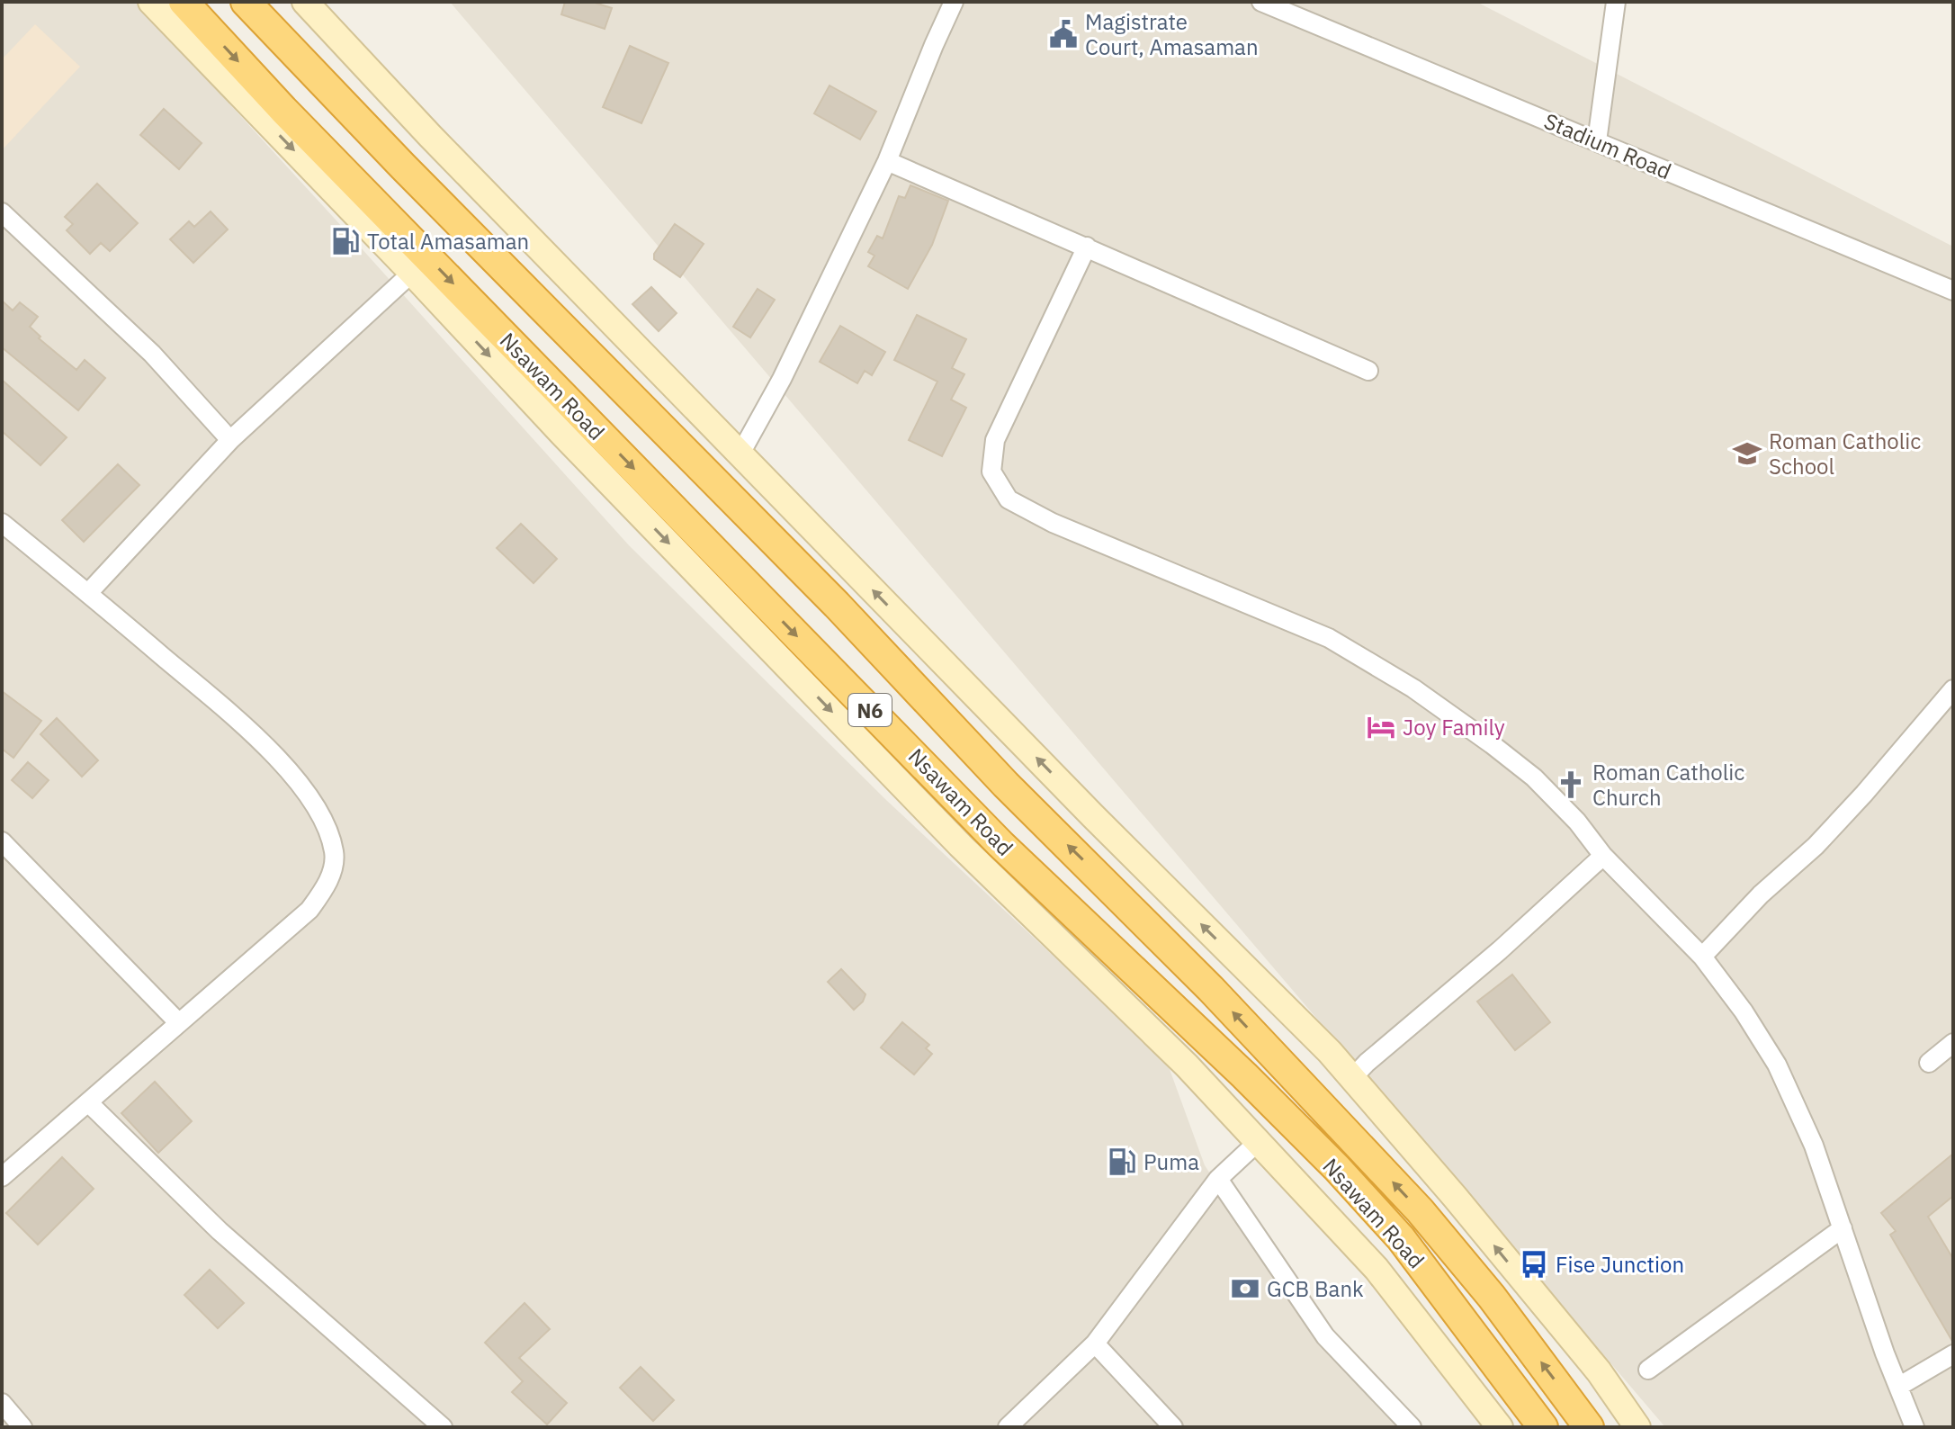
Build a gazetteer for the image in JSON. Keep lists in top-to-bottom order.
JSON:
{
  "streets": {
    "highway": ["Nsawam Road", "N6"],
    "street": ["Stadium Road"]
  },
  "places": {
    "public building": ["Magistrate Court, Amasaman"],
    "fuel station": ["Total Amasaman", "Puma"],
    "school or university": ["Roman Catholic School"],
    "hotel": ["Joy Family"],
    "church": ["Roman Catholic Church"],
    "bus stop": ["Fise Junction"],
    "bank": ["GCB Bank"]
  }
}
